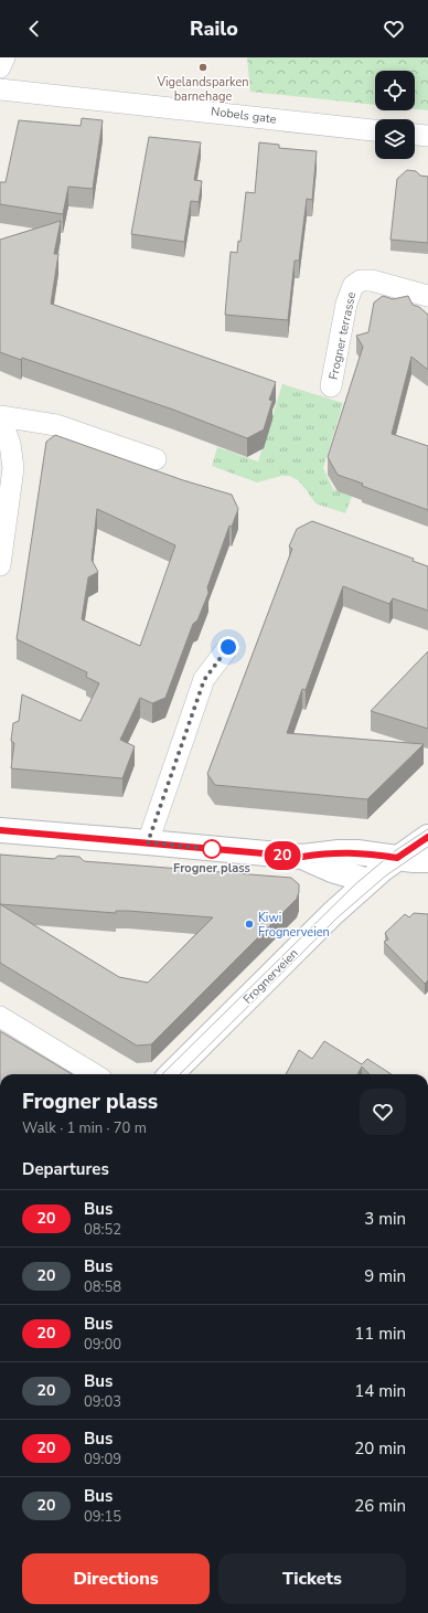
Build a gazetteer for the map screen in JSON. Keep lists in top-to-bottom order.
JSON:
{
  "streets": {
    "street": ["Nobels gate", "Frogner terrasse", "Frognerveien"]
  },
  "places": ["Vigelandsparken barnehage", "Frogner plass", "Kiwi Frognerveien"],
  "lines": ["bus line 20"],
  "page": {
    "header": "Railo",
    "on_map": "20",
    "heading": [
      ["Frogner plass", "Walk · 1 min · 70 m"],
      "Departures"
    ],
    "list": [
      {
        "mark": "20",
        "name": "Bus",
        "note": "08:52",
        "value": "3 min"
      },
      {
        "mark": "20",
        "name": "Bus",
        "note": "08:58",
        "value": "9 min"
      },
      {
        "mark": "20",
        "name": "Bus",
        "note": "09:00",
        "value": "11 min"
      },
      {
        "mark": "20",
        "name": "Bus",
        "note": "09:03",
        "value": "14 min"
      },
      {
        "mark": "20",
        "name": "Bus",
        "note": "09:09",
        "value": "20 min"
      },
      {
        "mark": "20",
        "name": "Bus",
        "note": "09:15",
        "value": "26 min"
      }
    ],
    "buttons": ["Directions", "Tickets"]
  }
}
